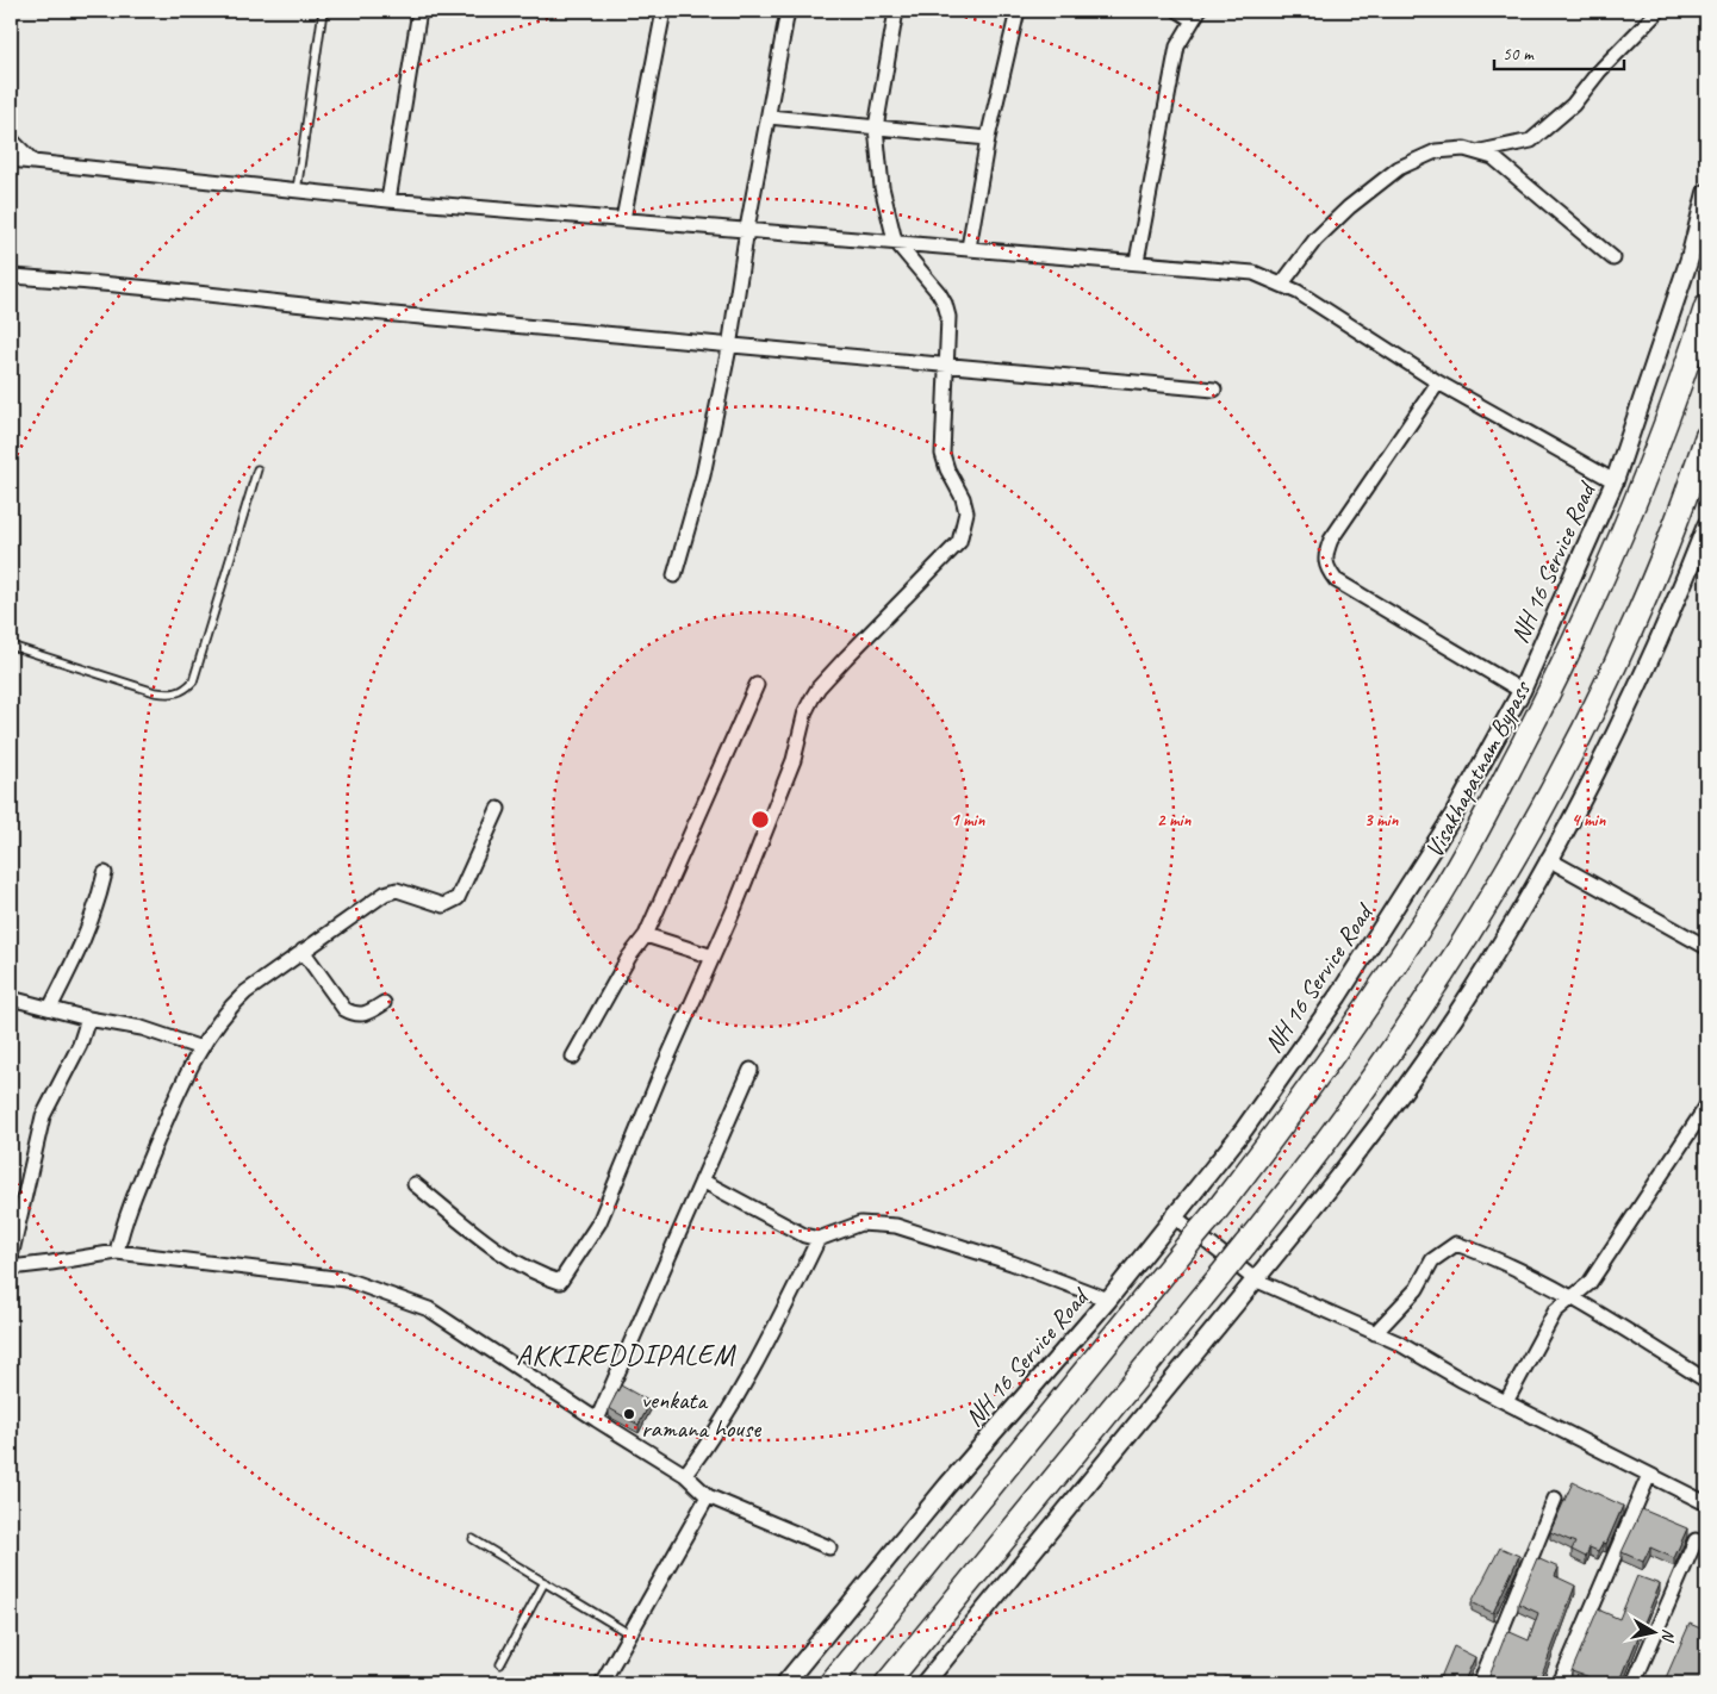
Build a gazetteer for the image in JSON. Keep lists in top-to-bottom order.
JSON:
{
  "streets": {
    "highway": ["Visakhapatnam Bypass"],
    "street": ["NH 16 Service Road"]
  },
  "districts": ["AKKIREDDIPALEM"],
  "places": ["venkata ramana house"],
  "scale_bar": "50 m",
  "north": "right",
  "rings": [
    "1 min",
    "2 min",
    "3 min",
    "4 min"
  ]
}
